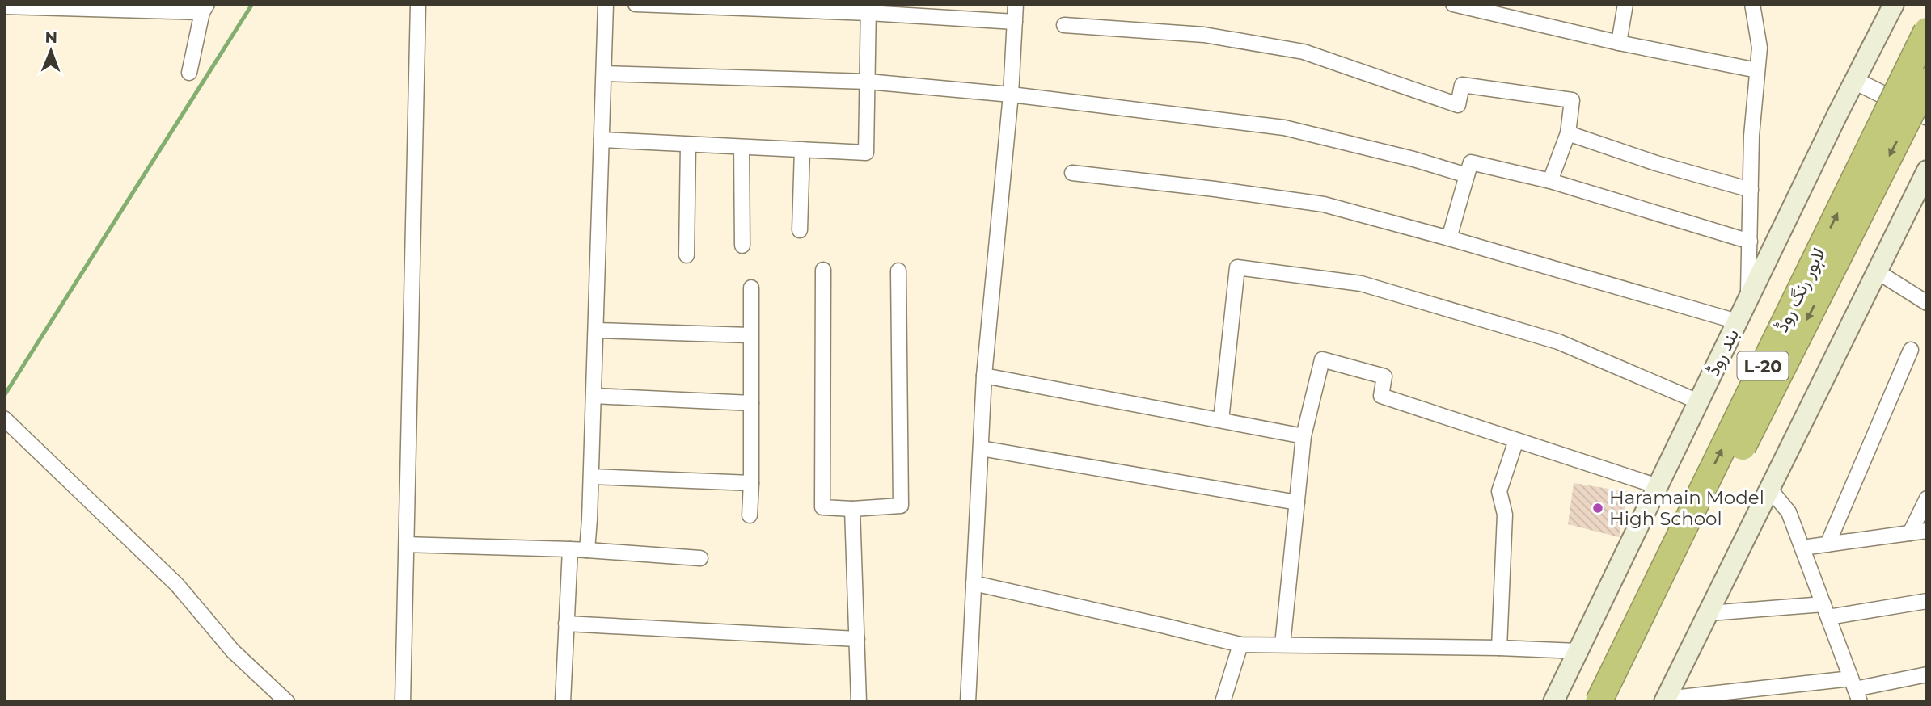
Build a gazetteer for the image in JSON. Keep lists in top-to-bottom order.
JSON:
{
  "streets": {
    "highway": ["لاہور رنگ روڈ", "L-20"],
    "main road": ["بند روڈ"]
  },
  "places": ["Haramain Model High School"],
  "north": "top"
}
